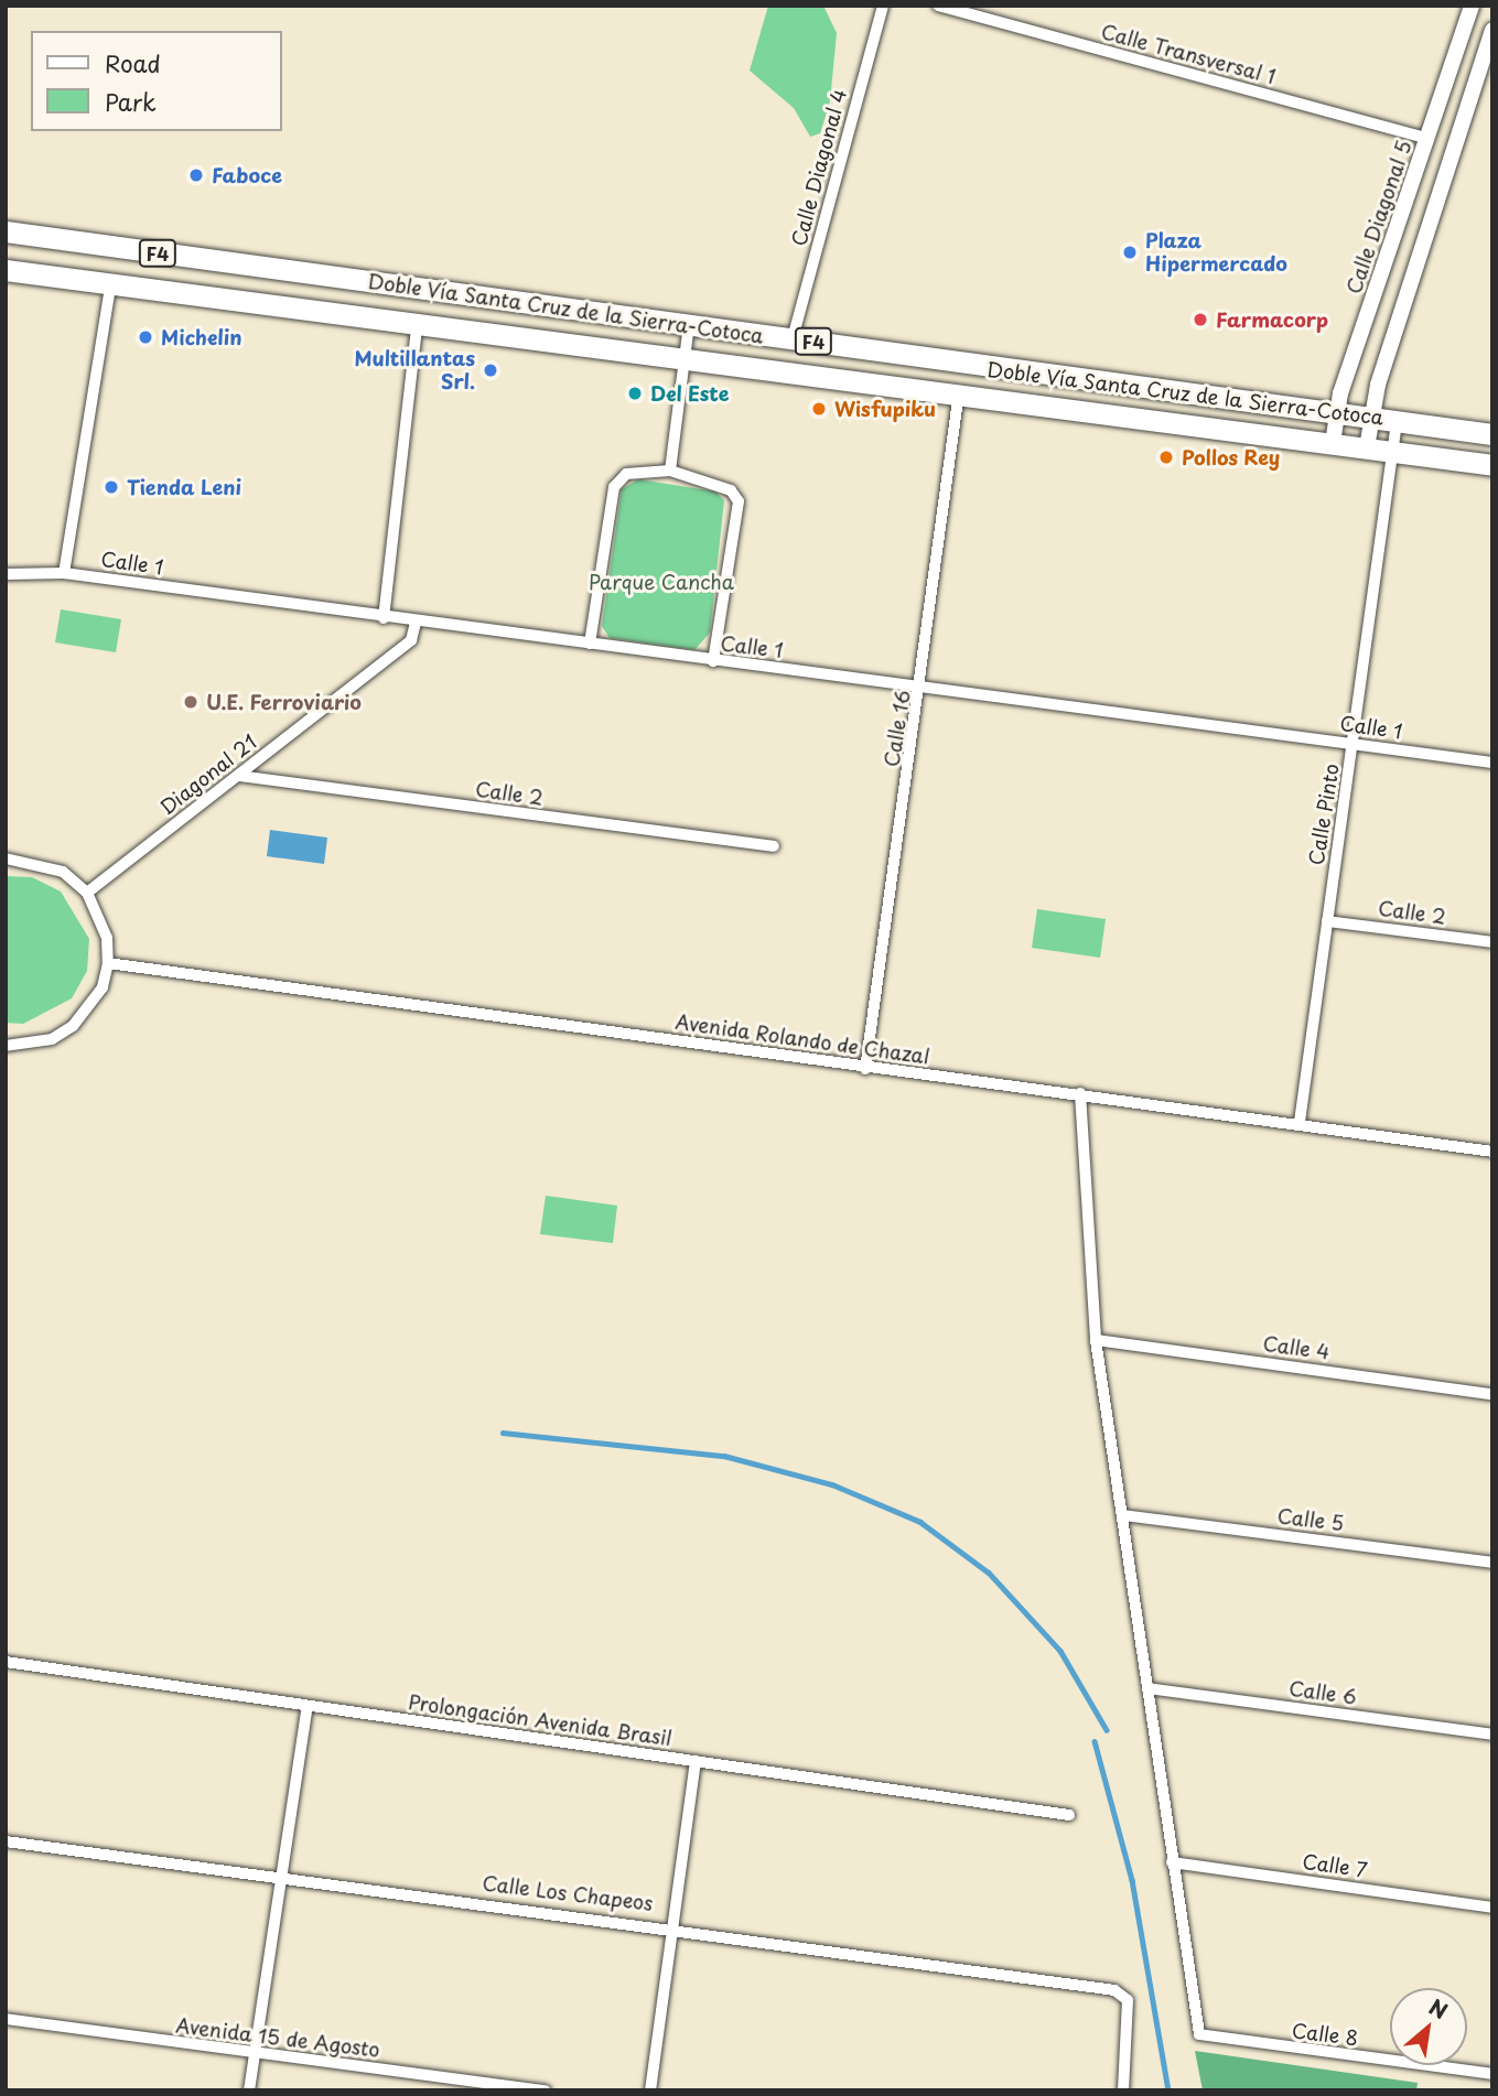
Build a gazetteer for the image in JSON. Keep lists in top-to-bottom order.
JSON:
{
  "streets": {
    "highway": ["F4", "Doble Vía Santa Cruz de la Sierra-Cotoca"],
    "street": [
      "Calle Transversal 1",
      "Calle Diagonal 4",
      "Calle Diagonal 5",
      "Calle 1",
      "Calle 16",
      "Diagonal 21",
      "Calle 2",
      "Calle Pinto",
      "Avenida Rolando de Chazal",
      "Calle 4",
      "Calle 5",
      "Calle 6",
      "Prolongación Avenida Brasil",
      "Calle 7",
      "Calle Los Chapeos",
      "Calle 8",
      "Avenida 15 de Agosto"
    ]
  },
  "crossings": [
    ["Calle Transversal 1", "Calle Diagonal 5"],
    ["Calle Diagonal 4", "Doble Vía Santa Cruz de la Sierra-Cotoca"],
    ["Calle Diagonal 5", "Doble Vía Santa Cruz de la Sierra-Cotoca"],
    ["Doble Vía Santa Cruz de la Sierra-Cotoca", "Calle 16"],
    ["Doble Vía Santa Cruz de la Sierra-Cotoca", "Calle Pinto"],
    ["Calle 1", "Calle 16"],
    ["Calle 1", "Diagonal 21"],
    ["Calle 1", "Calle Pinto"],
    ["Calle 16", "Avenida Rolando de Chazal"],
    ["Diagonal 21", "Calle 2"],
    ["Calle 2", "Calle Pinto"],
    ["Calle Pinto", "Avenida Rolando de Chazal"],
    ["Calle 7", "Calle 8"]
  ],
  "parks": ["Parque Cancha"],
  "places": [
    "Faboce",
    "Plaza Hipermercado",
    "Farmacorp",
    "Michelin",
    "Multillantas Srl.",
    "Del Este",
    "Wisfupiku",
    "Pollos Rey",
    "Tienda Leni",
    "U.E. Ferroviario"
  ],
  "legend": ["Road", "Park"],
  "north": "top right"
}
